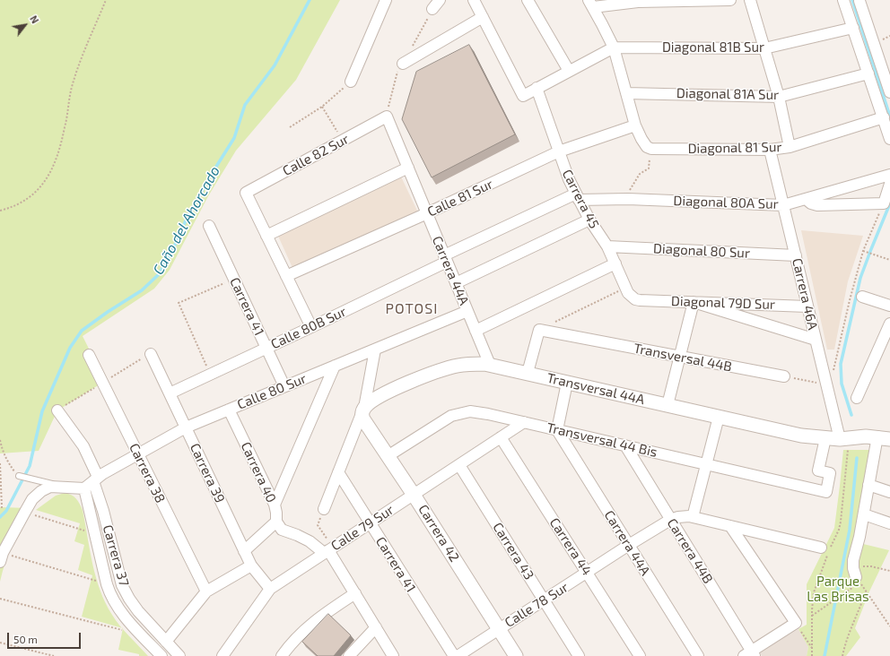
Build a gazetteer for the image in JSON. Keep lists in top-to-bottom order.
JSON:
{
  "streets": {
    "street": [
      "Diagonal 81B Sur",
      "Diagonal 81A Sur",
      "Diagonal 81 Sur",
      "Calle 82 Sur",
      "Calle 81 Sur",
      "Carrera 45",
      "Diagonal 80A Sur",
      "Diagonal 80 Sur",
      "Carrera 44A",
      "Carrera 46A",
      "Diagonal 79D Sur",
      "Carrera 41",
      "Calle 80B Sur",
      "Transversal 44B",
      "Transversal 44A",
      "Calle 80 Sur",
      "Transversal 44 Bis",
      "Carrera 40",
      "Carrera 38",
      "Carrera 39",
      "Calle 79 Sur",
      "Carrera 42",
      "Carrera 44",
      "Carrera 43",
      "Carrera 44B",
      "Carrera 37",
      "Calle 78 Sur"
    ]
  },
  "crossings": [
    ["Diagonal 81 Sur", "Carrera 46A"],
    ["Calle 82 Sur", "Carrera 44A"],
    ["Calle 81 Sur", "Carrera 45"],
    ["Calle 81 Sur", "Carrera 44A"],
    ["Carrera 45", "Diagonal 80A Sur"],
    ["Carrera 45", "Diagonal 80 Sur"],
    ["Carrera 45", "Diagonal 79D Sur"],
    ["Carrera 45", "Calle 80B Sur"],
    ["Diagonal 80A Sur", "Carrera 46A"],
    ["Diagonal 80A Sur", "Calle 80B Sur"],
    ["Diagonal 80 Sur", "Carrera 46A"],
    ["Carrera 44A", "Calle 80B Sur"],
    ["Carrera 44A", "Transversal 44A"],
    ["Carrera 44A", "Calle 80 Sur"],
    ["Carrera 44A", "Transversal 44 Bis"],
    ["Carrera 44A", "Calle 78 Sur"],
    ["Carrera 46A", "Diagonal 79D Sur"],
    ["Carrera 46A", "Transversal 44A"],
    ["Carrera 41", "Calle 80B Sur"],
    ["Carrera 41", "Calle 80 Sur"],
    ["Carrera 41", "Calle 79 Sur"],
    ["Calle 80B Sur", "Carrera 39"],
    ["Transversal 44A", "Transversal 44 Bis"],
    ["Transversal 44A", "Carrera 42"],
    ["Calle 80 Sur", "Carrera 40"],
    ["Calle 80 Sur", "Carrera 38"],
    ["Calle 80 Sur", "Carrera 39"],
    ["Calle 80 Sur", "Carrera 37"],
    ["Transversal 44 Bis", "Calle 79 Sur"],
    ["Transversal 44 Bis", "Carrera 42"],
    ["Transversal 44 Bis", "Carrera 44B"],
    ["Carrera 40", "Calle 79 Sur"],
    ["Carrera 39", "Calle 79 Sur"],
    ["Calle 79 Sur", "Carrera 42"],
    ["Calle 79 Sur", "Carrera 44"],
    ["Calle 79 Sur", "Carrera 43"],
    ["Carrera 42", "Calle 78 Sur"],
    ["Carrera 44", "Calle 78 Sur"],
    ["Carrera 43", "Calle 78 Sur"],
    ["Carrera 44B", "Calle 78 Sur"]
  ],
  "districts": ["POTOSI"],
  "water": ["Caño del Ahorcado"],
  "parks": ["Parque Las Brisas"],
  "scale_bar": "50 m",
  "north": "top right"
}
